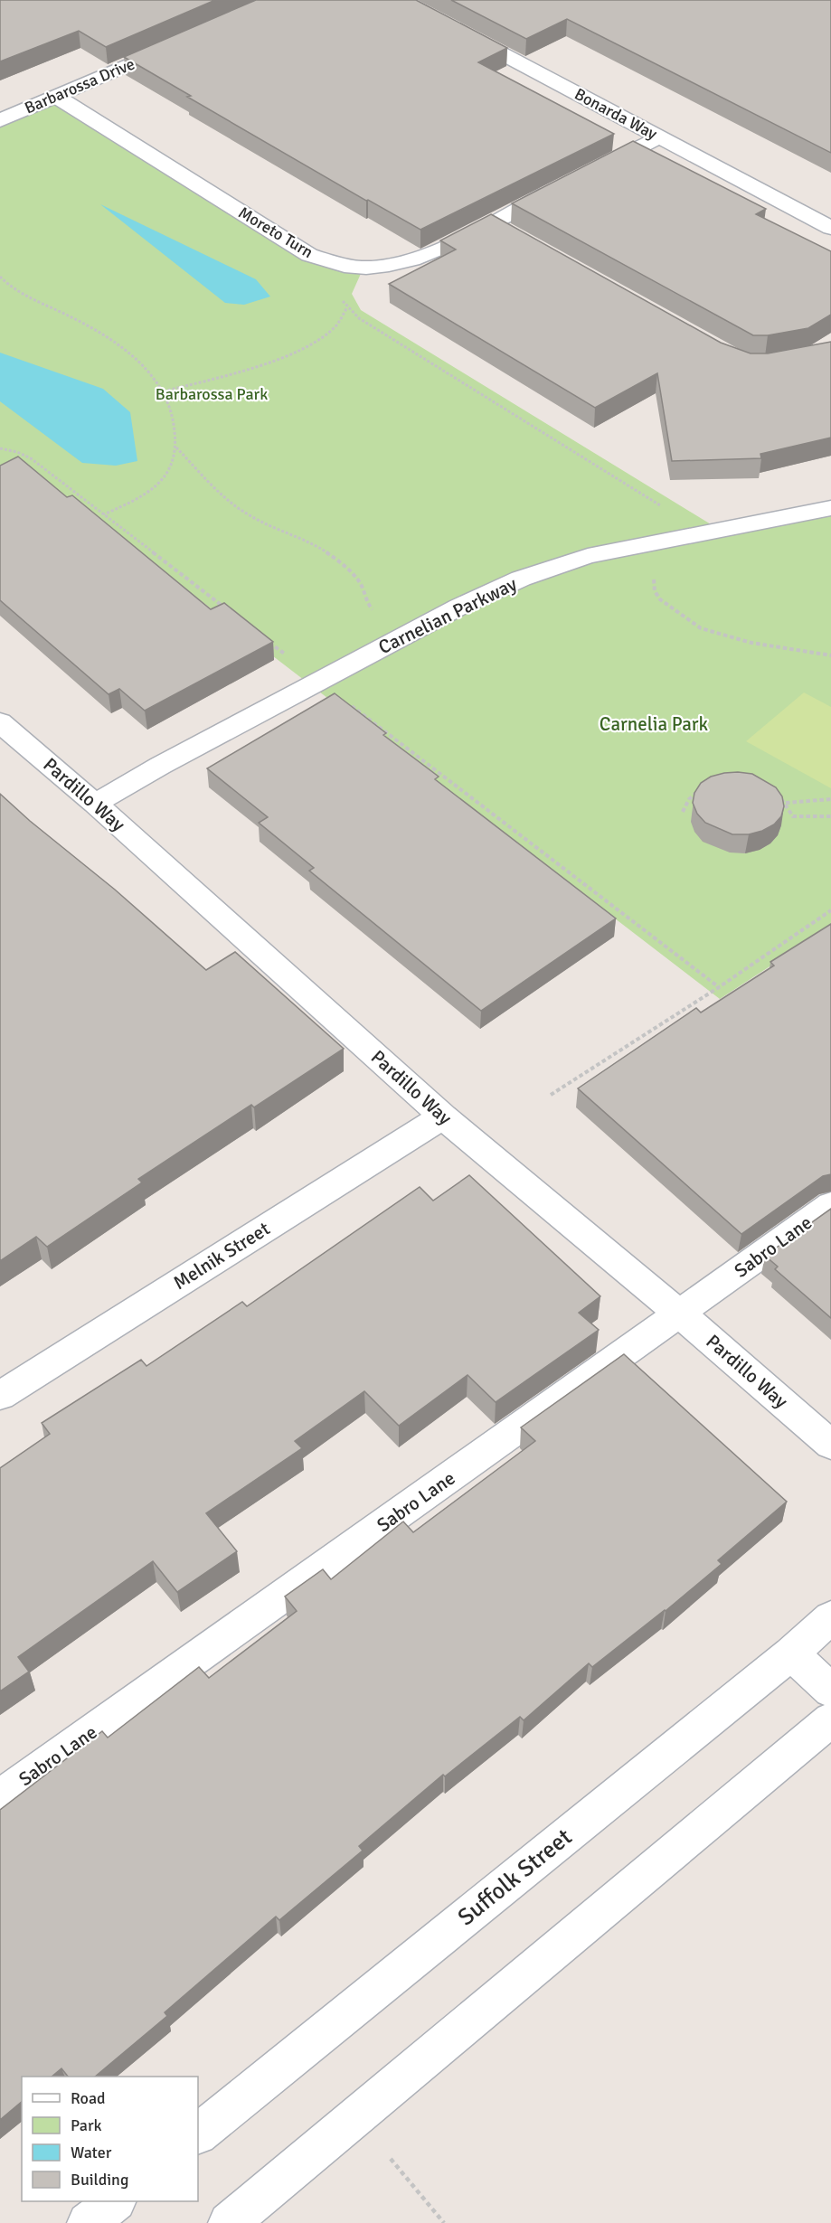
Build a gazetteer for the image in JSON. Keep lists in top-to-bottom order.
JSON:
{
  "streets": {
    "street": [
      "Barbarossa Drive",
      "Bonarda Way",
      "Moreto Turn",
      "Carnelian Parkway",
      "Pardillo Way",
      "Sabro Lane",
      "Melnik Street",
      "Suffolk Street"
    ]
  },
  "crossings": [
    ["Barbarossa Drive", "Moreto Turn"],
    ["Carnelian Parkway", "Pardillo Way"],
    ["Pardillo Way", "Sabro Lane"],
    ["Pardillo Way", "Melnik Street"]
  ],
  "parks": ["Barbarossa Park", "Carnelia Park"],
  "legend": [
    "Road",
    "Park",
    "Water",
    "Building"
  ]
}
